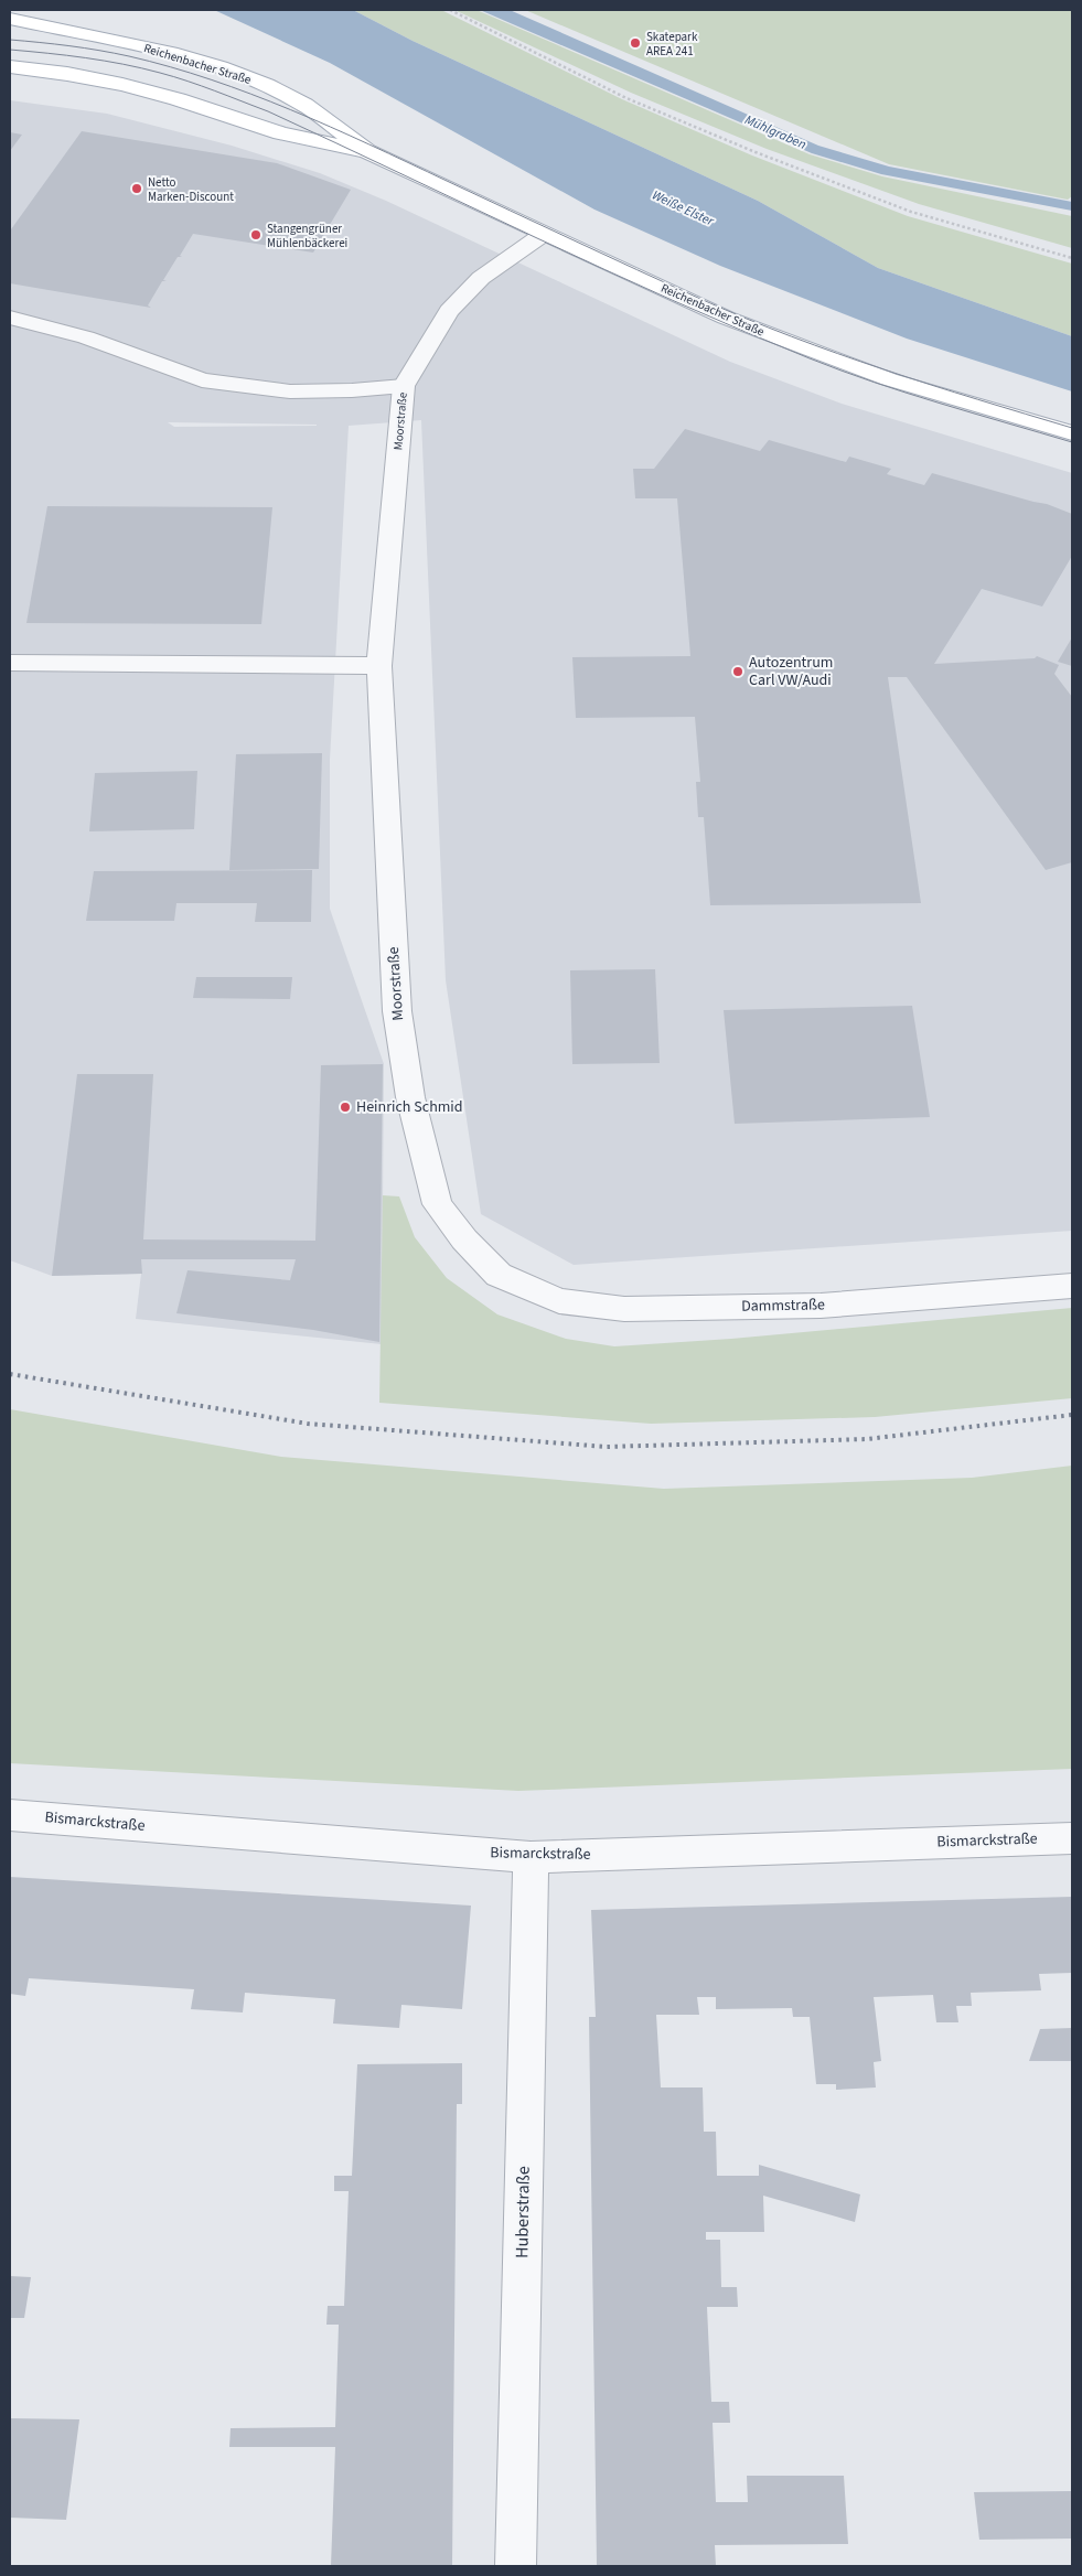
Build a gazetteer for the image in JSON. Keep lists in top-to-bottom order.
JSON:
{
  "streets": {
    "main road": ["Reichenbacher Straße"],
    "street": [
      "Moorstraße",
      "Dammstraße",
      "Bismarckstraße",
      "Huberstraße"
    ]
  },
  "crossings": [
    ["Reichenbacher Straße", "Moorstraße"],
    ["Moorstraße", "Dammstraße"],
    ["Bismarckstraße", "Huberstraße"]
  ],
  "water": ["Mühlgraben", "Weiße Elster"],
  "places": [
    "Skatepark AREA 241",
    "Netto Marken-Discount",
    "Stangengrüner Mühlenbäckerei",
    "Autozentrum Carl VW/Audi",
    "Heinrich Schmid"
  ]
}
